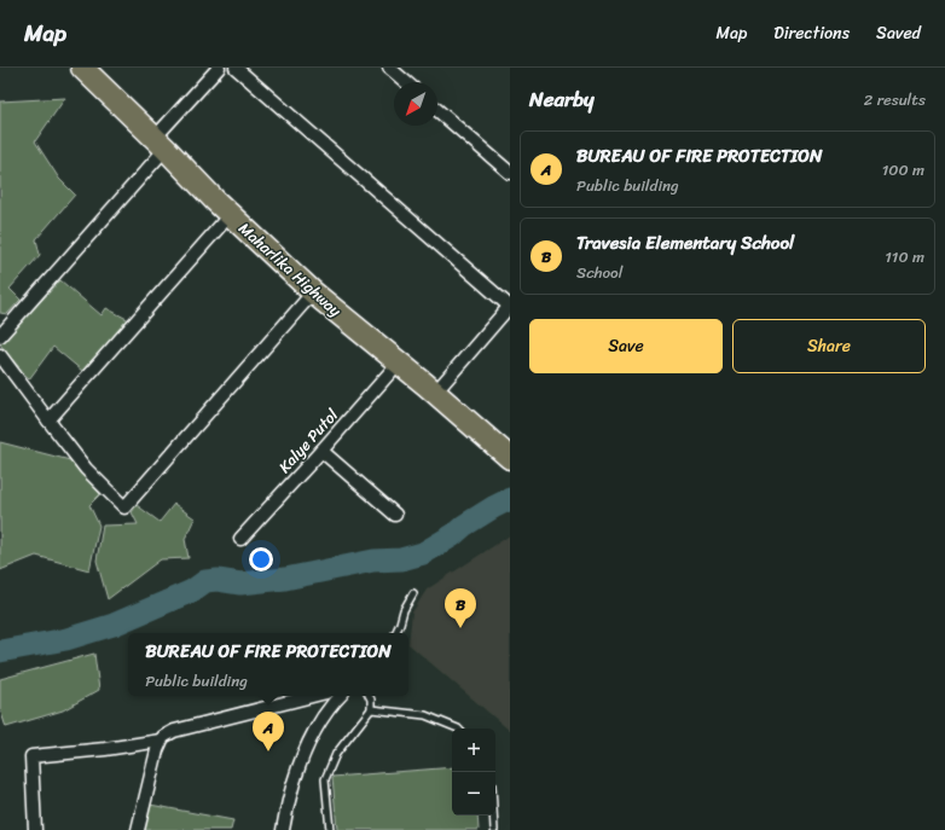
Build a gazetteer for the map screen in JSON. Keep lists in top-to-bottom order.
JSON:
{
  "streets": {
    "highway": ["Maharlika Highway"],
    "street": ["Kalye Putol"]
  },
  "crossings": [
    ["Maharlika Highway", "Kalye Putol"]
  ],
  "north": "bottom left",
  "page": {
    "header": "Map",
    "nav": ["Map", "Directions", "Saved"],
    "heading": ["Nearby", "2 results"],
    "list": [
      {
        "mark": "A",
        "name": "BUREAU OF FIRE PROTECTION",
        "note": "Public building",
        "value": "100 m"
      },
      {
        "mark": "B",
        "name": "Travesia Elementary School",
        "note": "School",
        "value": "110 m"
      }
    ],
    "buttons": ["Save", "Share"],
    "pins": ["B", "A"],
    "popup": ["BUREAU OF FIRE PROTECTION", "Public building"],
    "map_buttons": ["+", "−"]
  }
}
